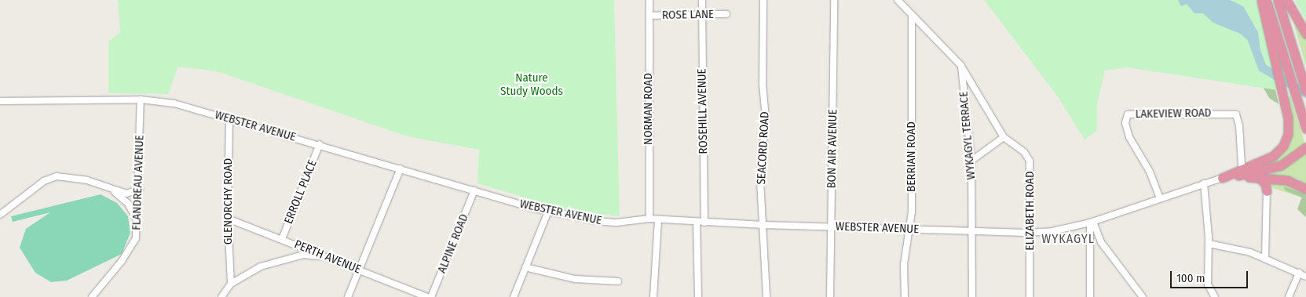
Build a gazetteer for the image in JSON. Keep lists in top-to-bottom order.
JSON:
{
  "streets": {
    "street": [
      "ROSE LANE",
      "NORMAN ROAD",
      "ROSEHILL AVENUE",
      "LAKEVIEW ROAD",
      "WEBSTER AVENUE",
      "WYKAGYL TERRACE",
      "SEACORD ROAD",
      "BON AIR AVENUE",
      "BERRIAN ROAD",
      "FLANDREAU AVENUE",
      "ERROLL PLACE",
      "GLENORCHY ROAD",
      "ELIZABETH ROAD",
      "ALPINE ROAD",
      "PERTH AVENUE"
    ]
  },
  "crossings": [
    ["ROSE LANE", "NORMAN ROAD"],
    ["ROSE LANE", "ROSEHILL AVENUE"],
    ["NORMAN ROAD", "WEBSTER AVENUE"],
    ["ROSEHILL AVENUE", "WEBSTER AVENUE"],
    ["LAKEVIEW ROAD", "WEBSTER AVENUE"],
    ["WEBSTER AVENUE", "WYKAGYL TERRACE"],
    ["WEBSTER AVENUE", "SEACORD ROAD"],
    ["WEBSTER AVENUE", "BON AIR AVENUE"],
    ["WEBSTER AVENUE", "BERRIAN ROAD"],
    ["WEBSTER AVENUE", "FLANDREAU AVENUE"],
    ["WEBSTER AVENUE", "ERROLL PLACE"],
    ["WEBSTER AVENUE", "GLENORCHY ROAD"],
    ["WEBSTER AVENUE", "ELIZABETH ROAD"],
    ["WEBSTER AVENUE", "ALPINE ROAD"],
    ["WYKAGYL TERRACE", "ELIZABETH ROAD"],
    ["ERROLL PLACE", "PERTH AVENUE"],
    ["GLENORCHY ROAD", "PERTH AVENUE"]
  ],
  "districts": ["WYKAGYL"],
  "parks": ["Nature Study Woods"],
  "scale_bar": "100 m"
}
